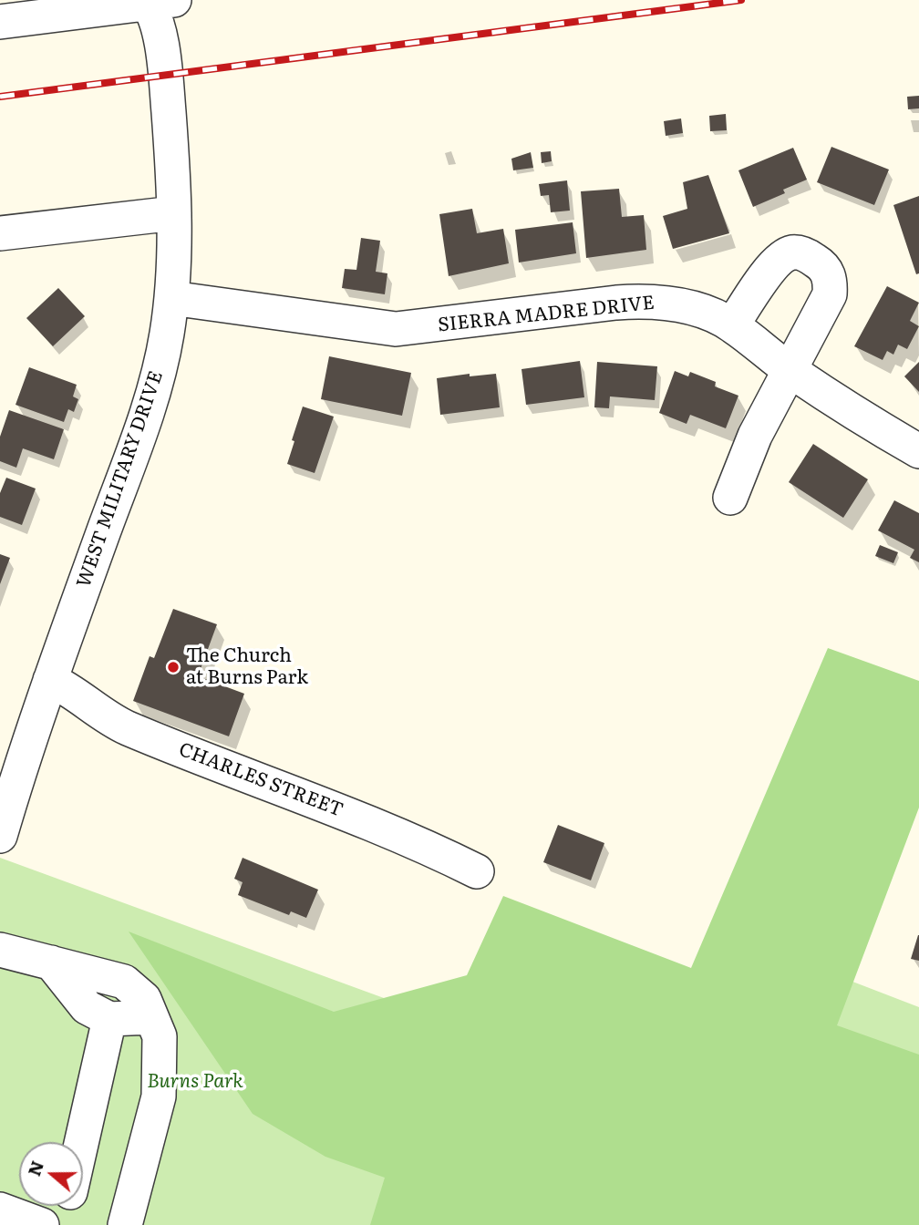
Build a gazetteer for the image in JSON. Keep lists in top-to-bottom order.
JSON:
{
  "streets": {
    "street": ["SIERRA MADRE DRIVE", "WEST MILITARY DRIVE", "CHARLES STREET"]
  },
  "crossings": [
    ["SIERRA MADRE DRIVE", "WEST MILITARY DRIVE"],
    ["WEST MILITARY DRIVE", "CHARLES STREET"]
  ],
  "parks": ["Burns Park"],
  "places": ["The Church at Burns Park"],
  "north": "left"
}
